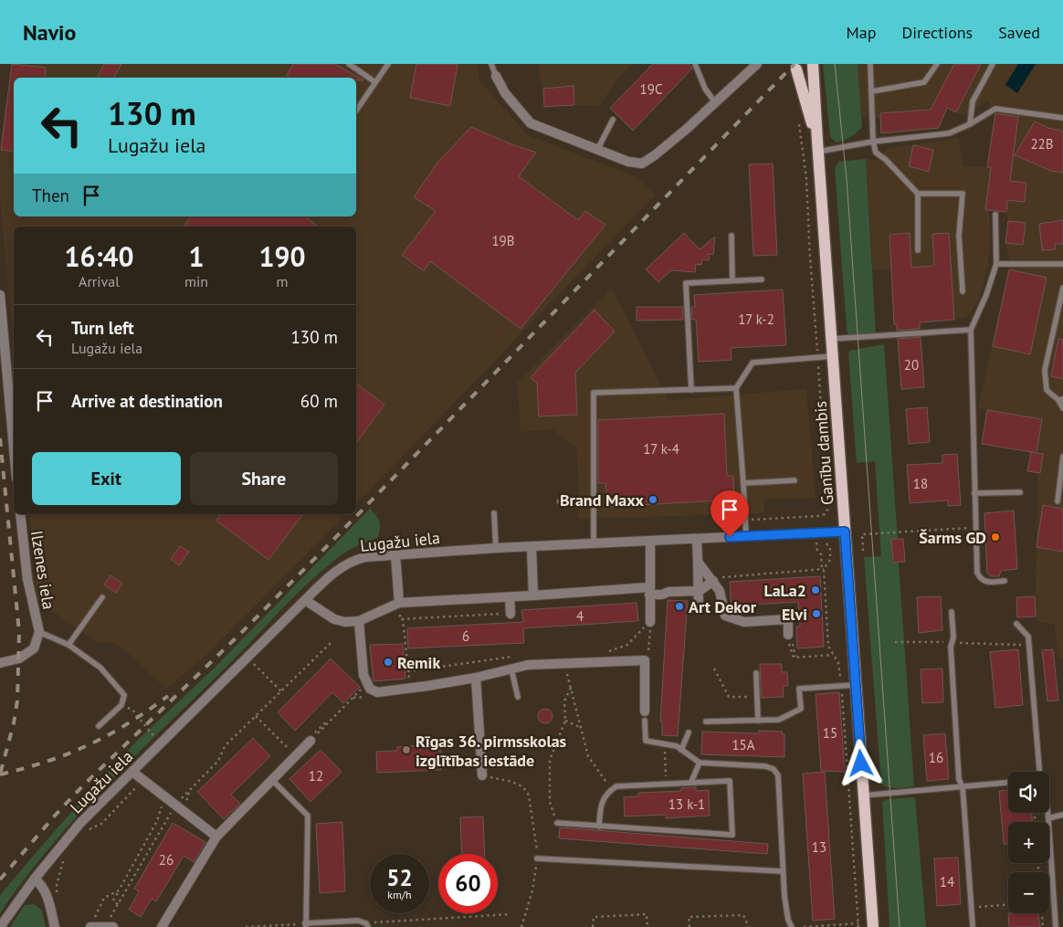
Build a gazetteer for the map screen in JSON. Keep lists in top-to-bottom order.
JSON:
{
  "streets": {
    "main road": ["Ganību dambis"],
    "street": ["Lugažu iela", "Ilzenes iela"]
  },
  "crossings": [
    ["Ganību dambis", "Lugažu iela"]
  ],
  "places": [
    "Brand Maxx",
    "Šarms GD",
    "LaLa2",
    "Art Dekor",
    "Elvi",
    "Remik",
    "Rīgas 36. pirmsskolas izglītības iestāde"
  ],
  "house_numbers": [
    "19C",
    "22B",
    "19B",
    "17 k-2",
    "20",
    "17 k-4",
    "18",
    "4",
    "6",
    "15",
    "15A",
    "16",
    "12",
    "13 k-1",
    "13",
    "26",
    "14"
  ],
  "page": {
    "header": "Navio",
    "nav": ["Map", "Directions", "Saved"],
    "turn": ["130 m", "Lugažu iela"],
    "then": "Then",
    "eta": [
      "16:40",
      "Arrival",
      "1",
      "min",
      "190",
      "m"
    ],
    "list": [
      {
        "name": "Turn left",
        "note": "Lugažu iela",
        "value": "130 m"
      },
      {
        "name": "Arrive at destination",
        "value": "60 m"
      }
    ],
    "buttons": ["Exit", "Share"],
    "map_buttons": ["+", "−"],
    "speed": "52 km/h",
    "limit": "60"
  }
}
